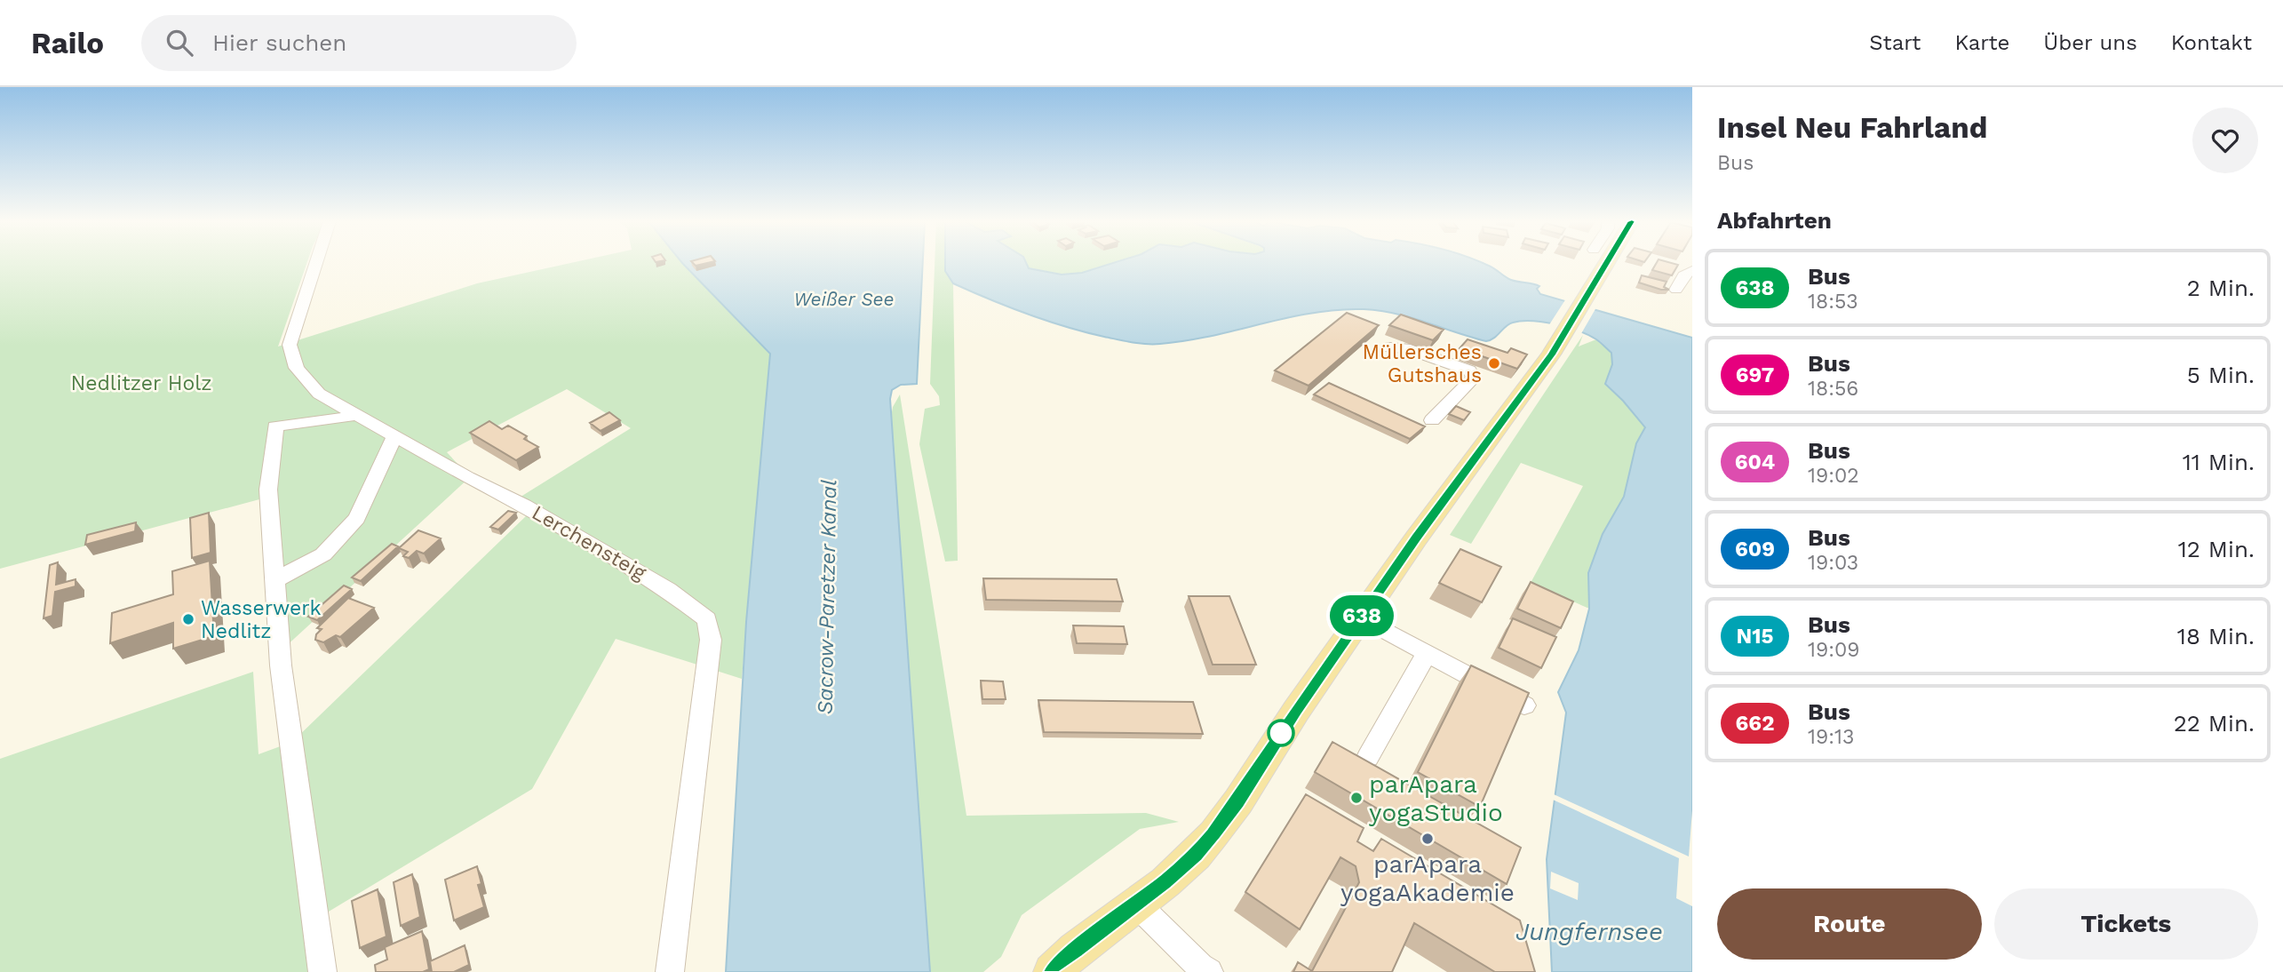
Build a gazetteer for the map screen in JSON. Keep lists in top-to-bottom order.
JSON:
{
  "streets": {
    "street": ["Lerchensteig"]
  },
  "water": ["Weißer See", "Sacrow-Paretzer Kanal", "Jungfernsee"],
  "parks": ["Nedlitzer Holz"],
  "places": [
    "Müllersches Gutshaus",
    "Wasserwerk Nedlitz",
    "parApara yogaStudio",
    "parApara yogaAkademie"
  ],
  "lines": ["bus line 638"],
  "page": {
    "header": "Railo",
    "search": "Hier suchen",
    "nav": [
      "Start",
      "Karte",
      "Über uns",
      "Kontakt"
    ],
    "on_map": "638",
    "heading": [
      ["Insel Neu Fahrland", "Bus"],
      "Abfahrten"
    ],
    "list": [
      {
        "mark": "638",
        "name": "Bus",
        "note": "18:53",
        "value": "2 Min."
      },
      {
        "mark": "697",
        "name": "Bus",
        "note": "18:56",
        "value": "5 Min."
      },
      {
        "mark": "604",
        "name": "Bus",
        "note": "19:02",
        "value": "11 Min."
      },
      {
        "mark": "609",
        "name": "Bus",
        "note": "19:03",
        "value": "12 Min."
      },
      {
        "mark": "N15",
        "name": "Bus",
        "note": "19:09",
        "value": "18 Min."
      },
      {
        "mark": "662",
        "name": "Bus",
        "note": "19:13",
        "value": "22 Min."
      }
    ],
    "buttons": ["Route", "Tickets"]
  }
}
